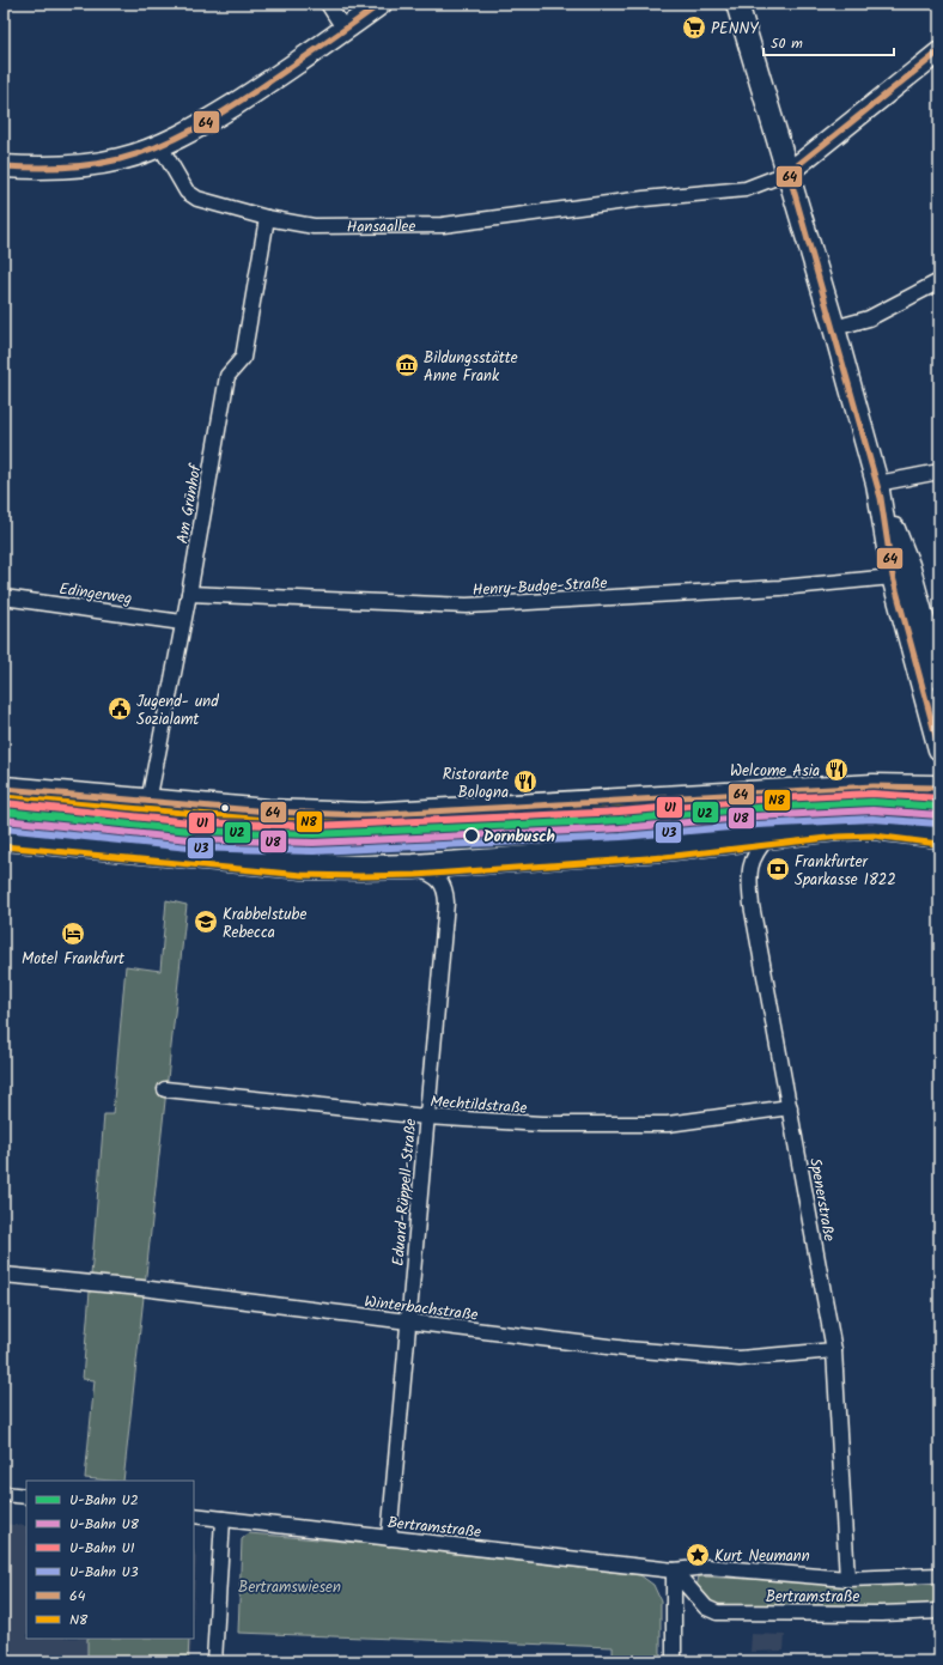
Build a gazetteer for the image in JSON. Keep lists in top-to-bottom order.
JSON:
{
  "streets": {
    "street": [
      "Hansaallee",
      "Am Grünhof",
      "Henry-Budge-Straße",
      "Edingerweg",
      "Mechtildstraße",
      "Eduard-Rüppell-Straße",
      "Spenerstraße",
      "Winterbachstraße",
      "Bertramstraße"
    ]
  },
  "crossings": [
    ["Hansaallee", "Am Grünhof"],
    ["Am Grünhof", "Henry-Budge-Straße"],
    ["Am Grünhof", "Edingerweg"],
    ["Mechtildstraße", "Eduard-Rüppell-Straße"],
    ["Mechtildstraße", "Spenerstraße"],
    ["Eduard-Rüppell-Straße", "Winterbachstraße"],
    ["Eduard-Rüppell-Straße", "Bertramstraße"],
    ["Spenerstraße", "Winterbachstraße"],
    ["Spenerstraße", "Bertramstraße"]
  ],
  "parks": ["Bertramswiesen"],
  "places": {
    "supermarket": ["PENNY"],
    "museum": ["Bildungsstätte Anne Frank"],
    "public building": ["Jugend- und Sozialamt"],
    "restaurant": ["Welcome Asia", "Ristorante Bologna"],
    "other": ["Dornbusch"],
    "bank": ["Frankfurter Sparkasse 1822"],
    "school or university": ["Krabbelstube Rebecca"],
    "hotel": ["Motel Frankfurt"],
    "place": ["Kurt Neumann"]
  },
  "lines": [
    "transit line 64",
    "metro line U1",
    "transit line N8",
    "metro line U2",
    "metro line U8",
    "metro line U3"
  ],
  "legend": [
    "U-Bahn U2",
    "U-Bahn U8",
    "U-Bahn U1",
    "U-Bahn U3",
    "64",
    "N8"
  ],
  "scale_bar": "50 m"
}
